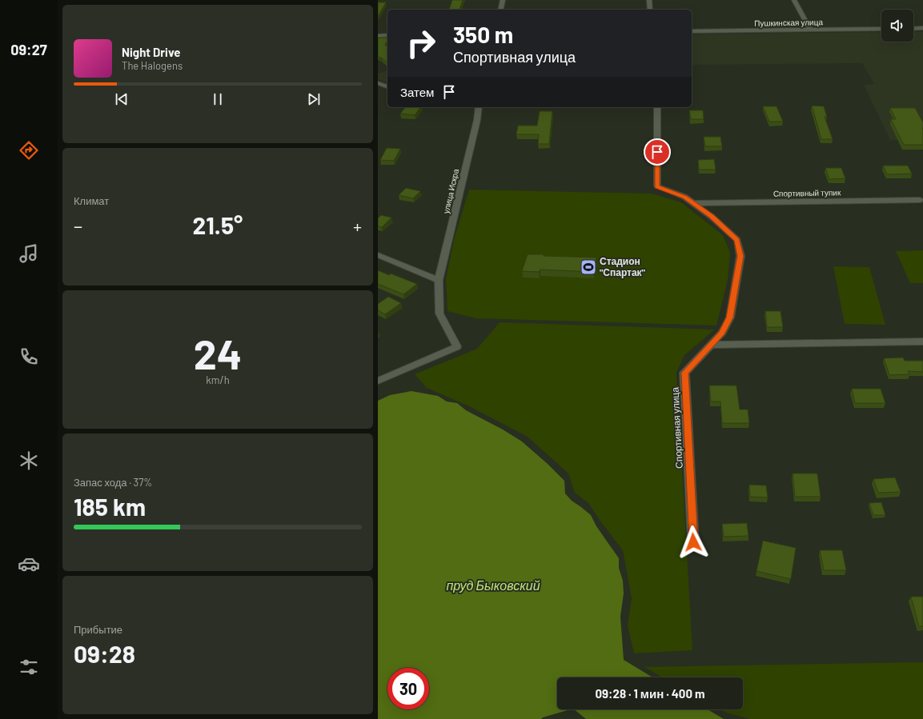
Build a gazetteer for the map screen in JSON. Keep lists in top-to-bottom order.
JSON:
{
  "streets": {
    "street": [
      "Пушкинская улица",
      "улица Искра",
      "Спортивный тупик",
      "Спортивная улица"
    ]
  },
  "crossings": [
    ["Спортивный тупик", "Спортивная улица"]
  ],
  "water": ["пруд Быковский"],
  "places": {
    "sports": ["Стадион \"Спартак\""]
  },
  "page": {
    "tabs": "09:27",
    "turn": ["350 m", "Спортивная улица"],
    "song": ["Night Drive", "The Halogens"],
    "then": "Затем",
    "tile": [
      "Климат",
      ["24", "km/h"],
      ["Запас хода · 37%", "185 km"],
      ["Прибытие", "09:28"]
    ],
    "heat": ["−", "21.5°", "+"],
    "limit": "30",
    "trip": "09:28 · 1 мин · 400 m"
  }
}
